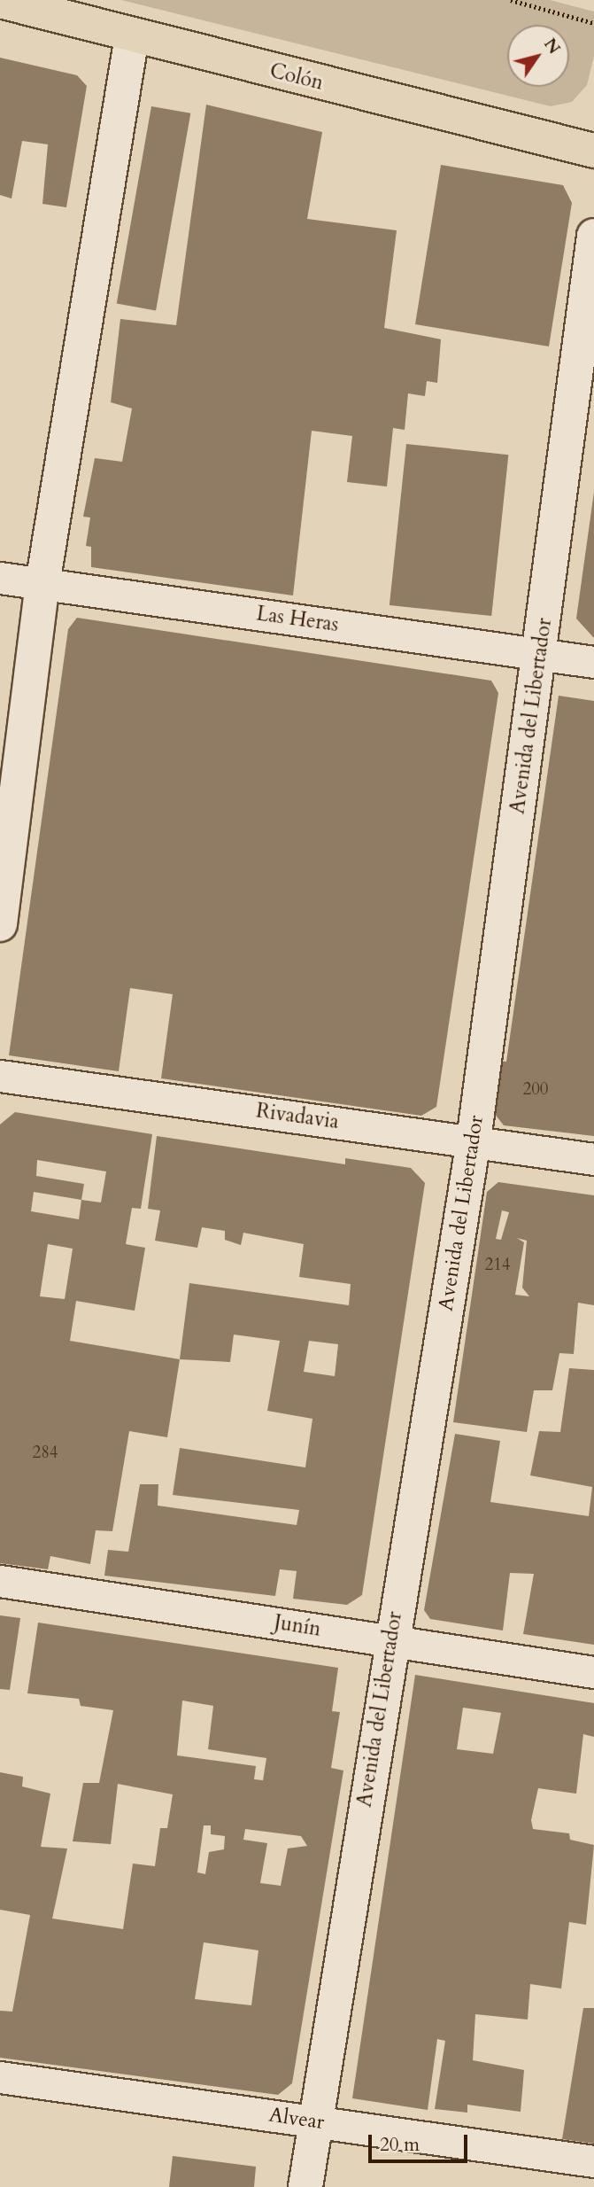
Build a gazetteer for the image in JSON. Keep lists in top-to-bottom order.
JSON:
{
  "streets": {
    "main road": ["Colón", "Avenida del Libertador"],
    "street": [
      "Las Heras",
      "Rivadavia",
      "Junín",
      "Alvear"
    ]
  },
  "crossings": [
    ["Las Heras", "Avenida del Libertador"],
    ["Avenida del Libertador", "Rivadavia"],
    ["Avenida del Libertador", "Junín"],
    ["Avenida del Libertador", "Alvear"]
  ],
  "house_numbers": ["200", "214", "284"],
  "scale_bar": "20 m",
  "north": "top right"
}
